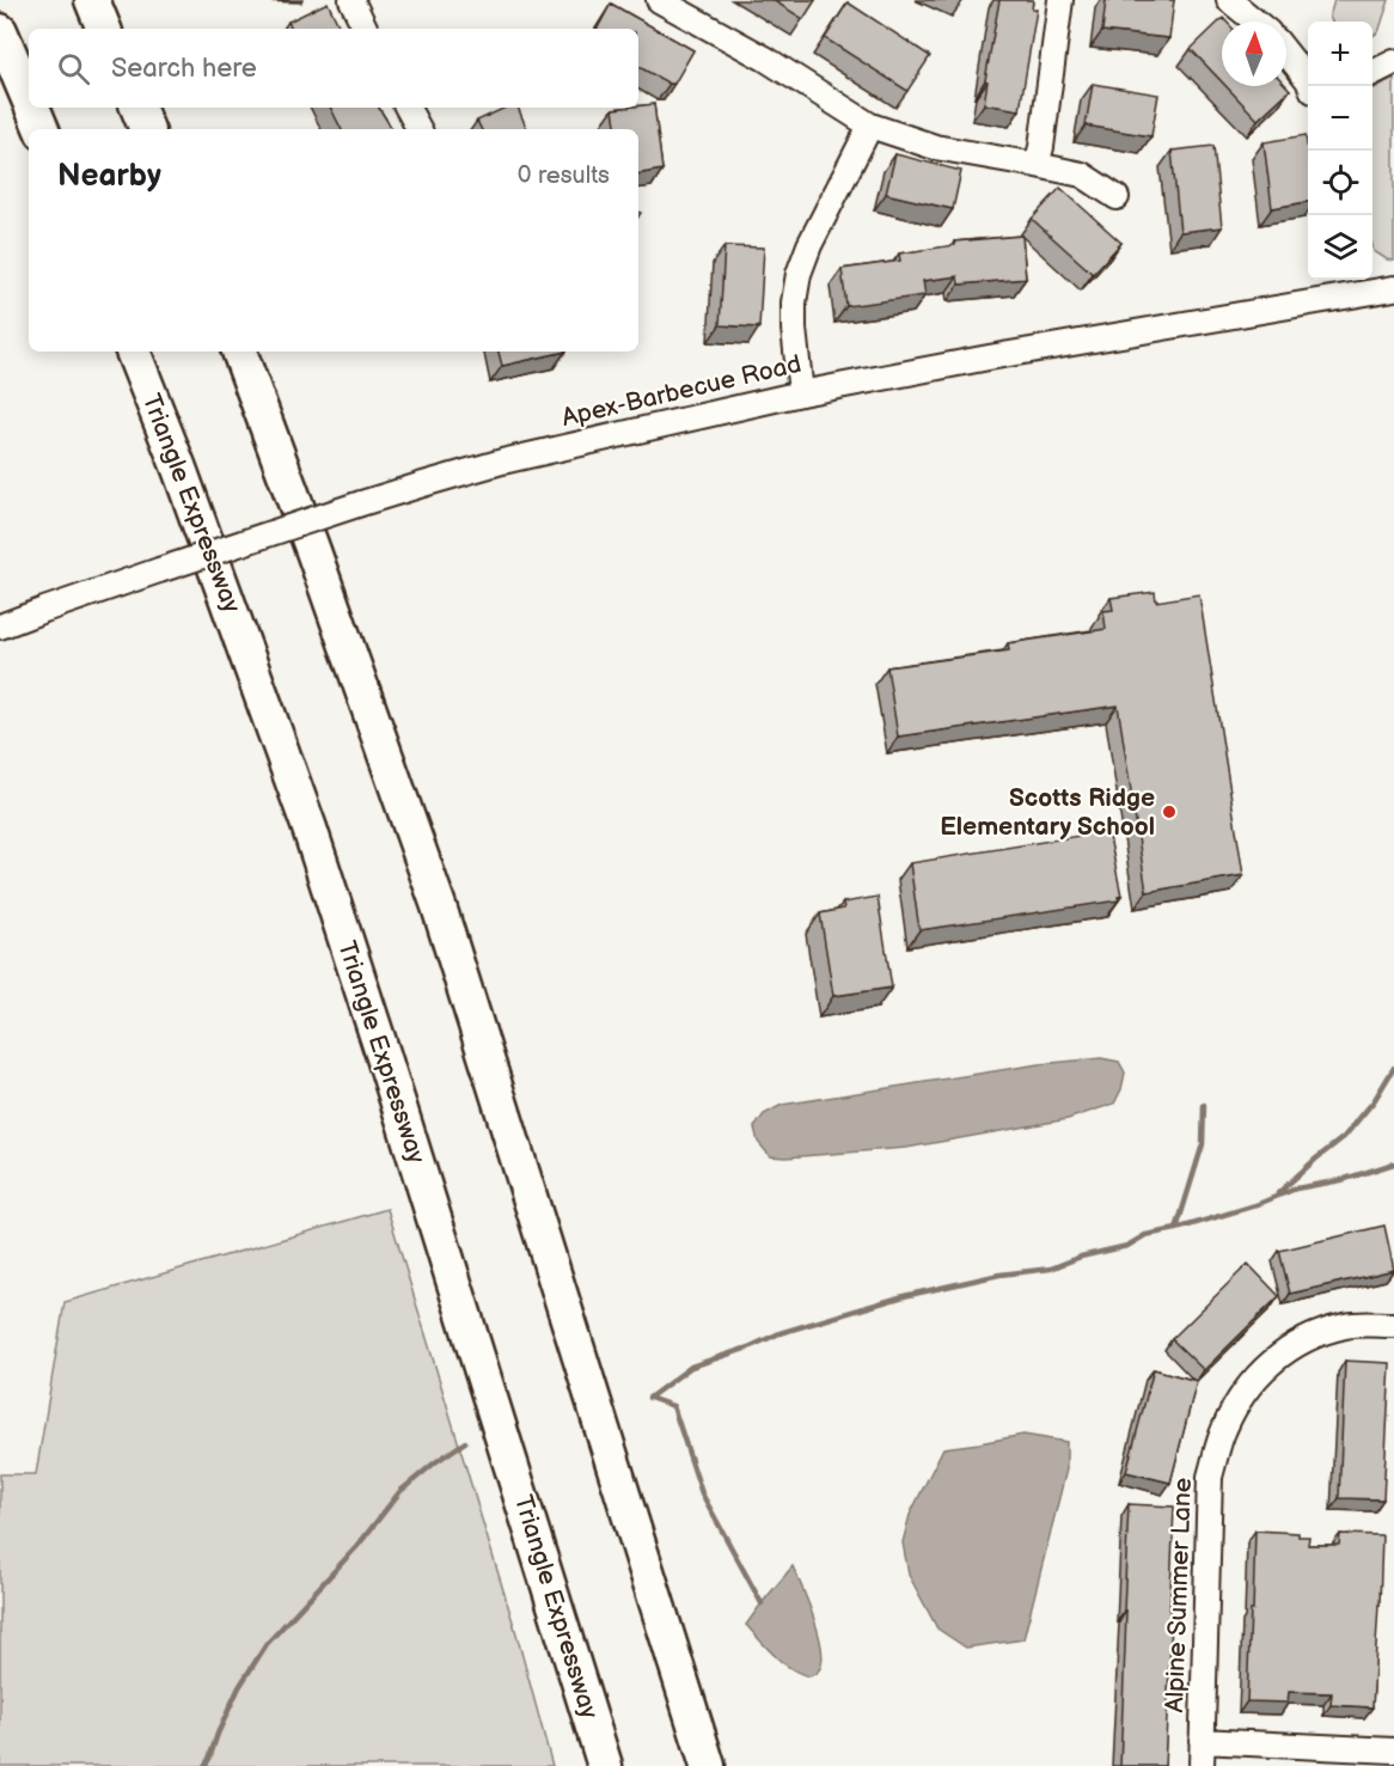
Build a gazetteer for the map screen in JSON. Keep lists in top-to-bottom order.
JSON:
{
  "streets": {
    "highway": ["Triangle Expressway"],
    "street": ["Apex-Barbecue Road", "Alpine Summer Lane"]
  },
  "places": ["Scotts Ridge Elementary School"],
  "north": "top",
  "page": {
    "map_buttons": ["+", "−"],
    "search": "Search here",
    "heading": ["Nearby", "0 results"]
  }
}
